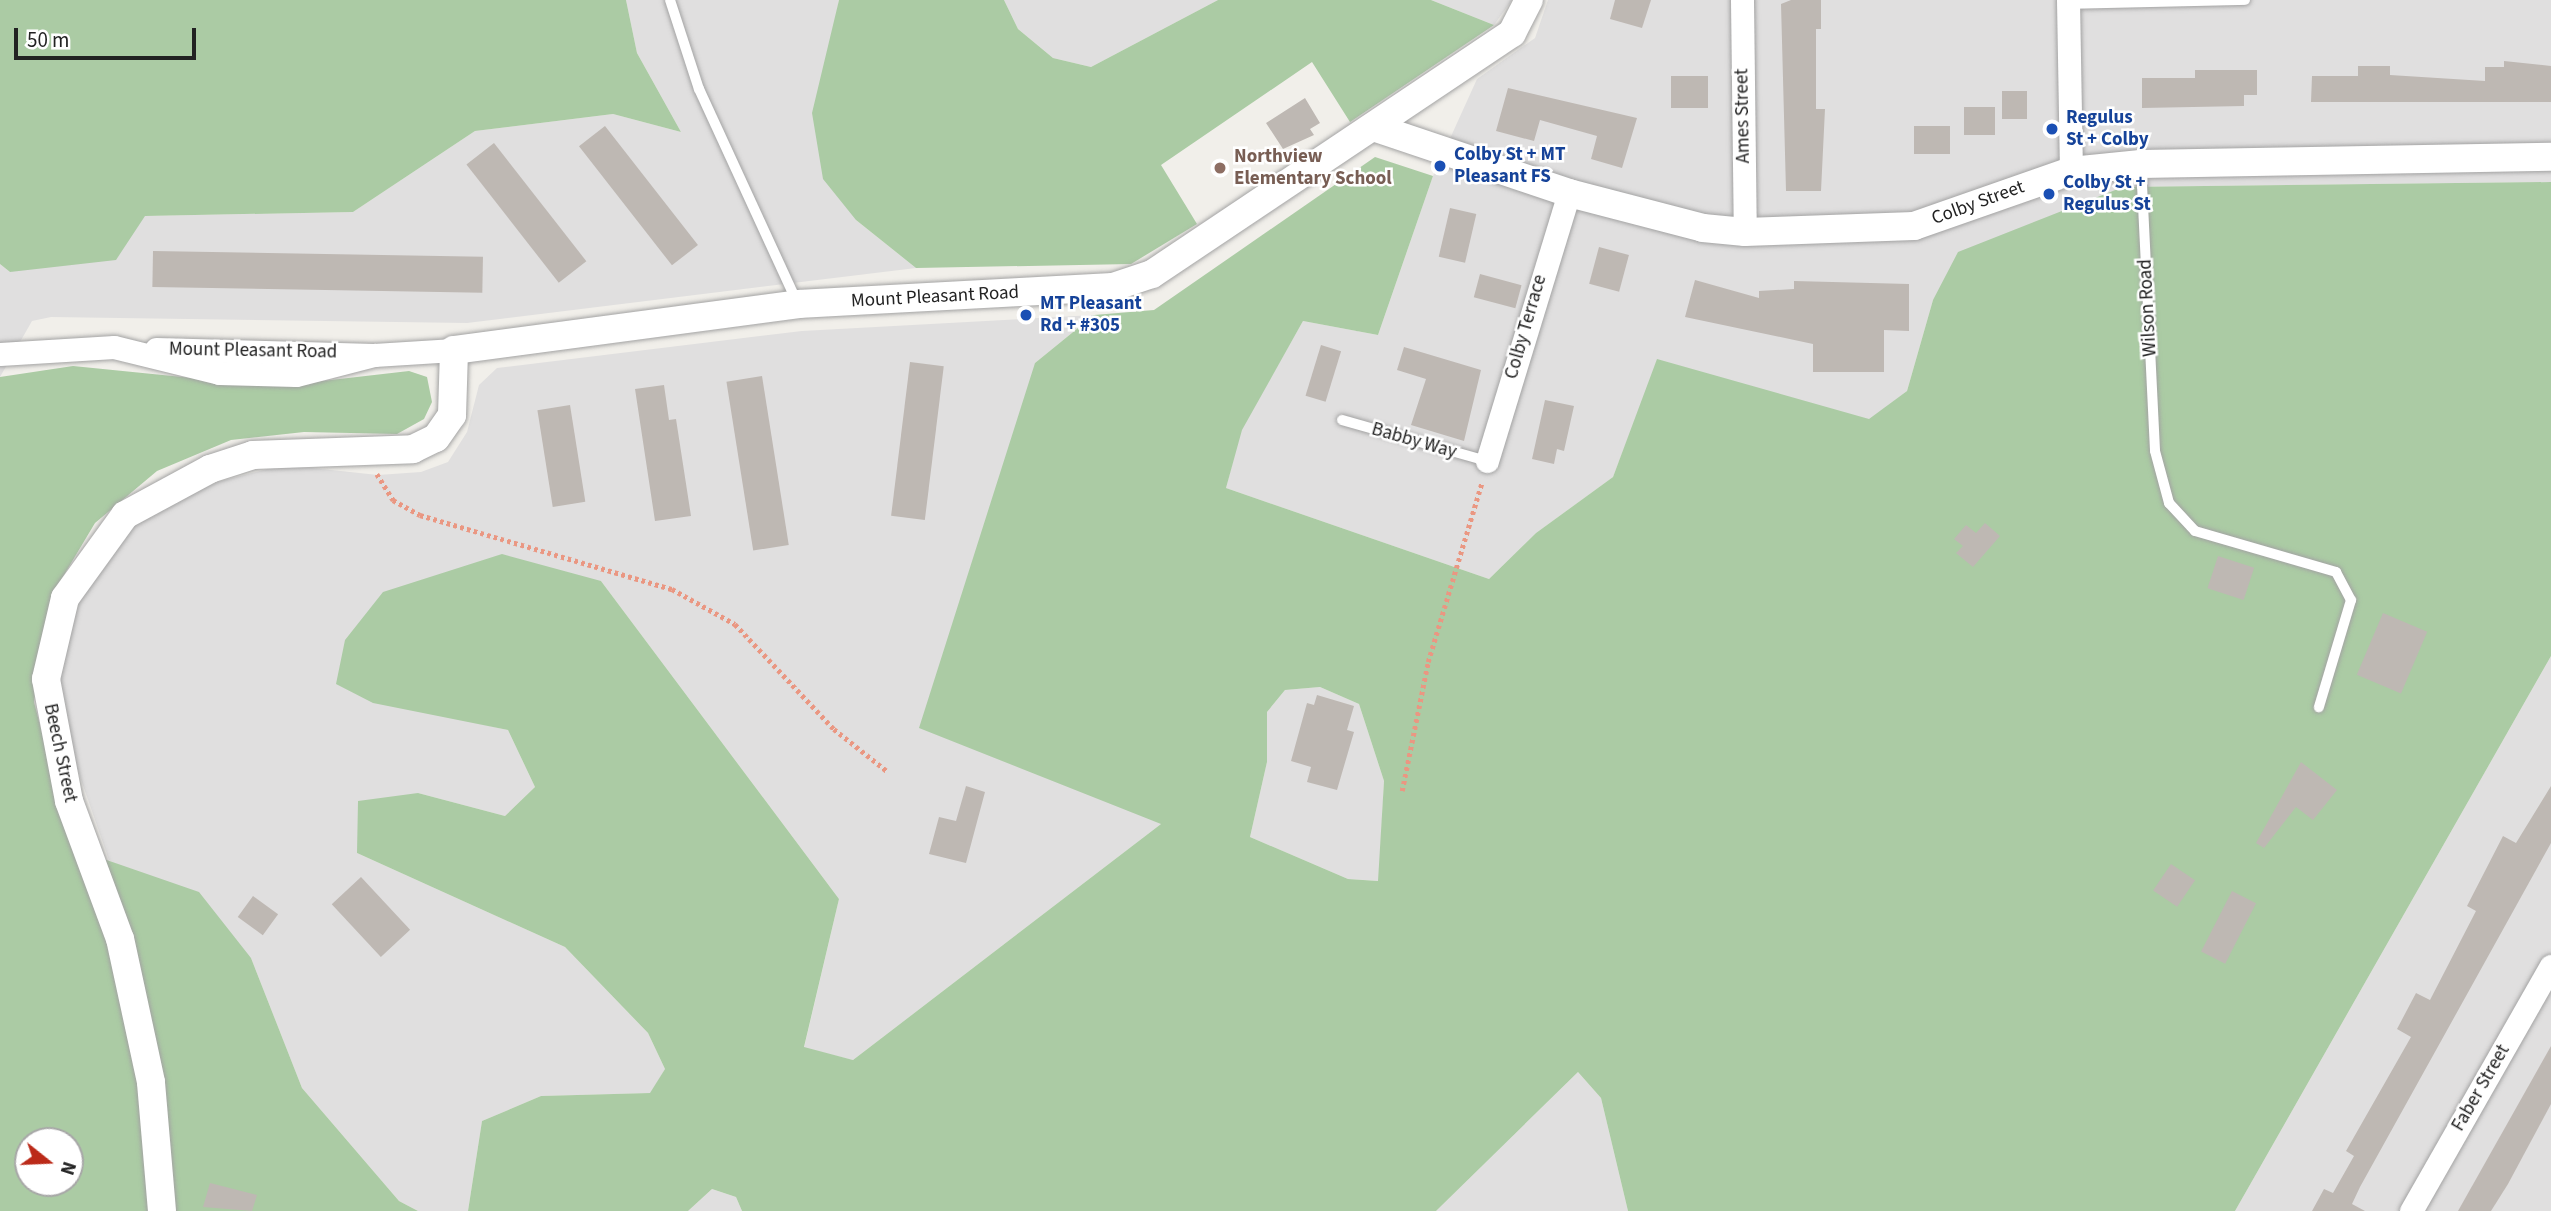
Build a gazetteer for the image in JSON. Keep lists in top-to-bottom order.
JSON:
{
  "streets": {
    "street": [
      "Ames Street",
      "Colby Street",
      "Mount Pleasant Road",
      "Colby Terrace",
      "Beech Street",
      "Faber Street"
    ],
    "lane": ["Wilson Road", "Babby Way"]
  },
  "crossings": [
    ["Ames Street", "Colby Street"],
    ["Colby Street", "Mount Pleasant Road"],
    ["Colby Street", "Wilson Road"],
    ["Colby Street", "Colby Terrace"],
    ["Mount Pleasant Road", "Beech Street"],
    ["Colby Terrace", "Babby Way"]
  ],
  "places": [
    "Regulus St + Colby",
    "Colby St + MT Pleasant FS",
    "Northview Elementary School",
    "Colby St + Regulus St",
    "MT Pleasant Rd + #305"
  ],
  "scale_bar": "50 m",
  "north": "right"
}
